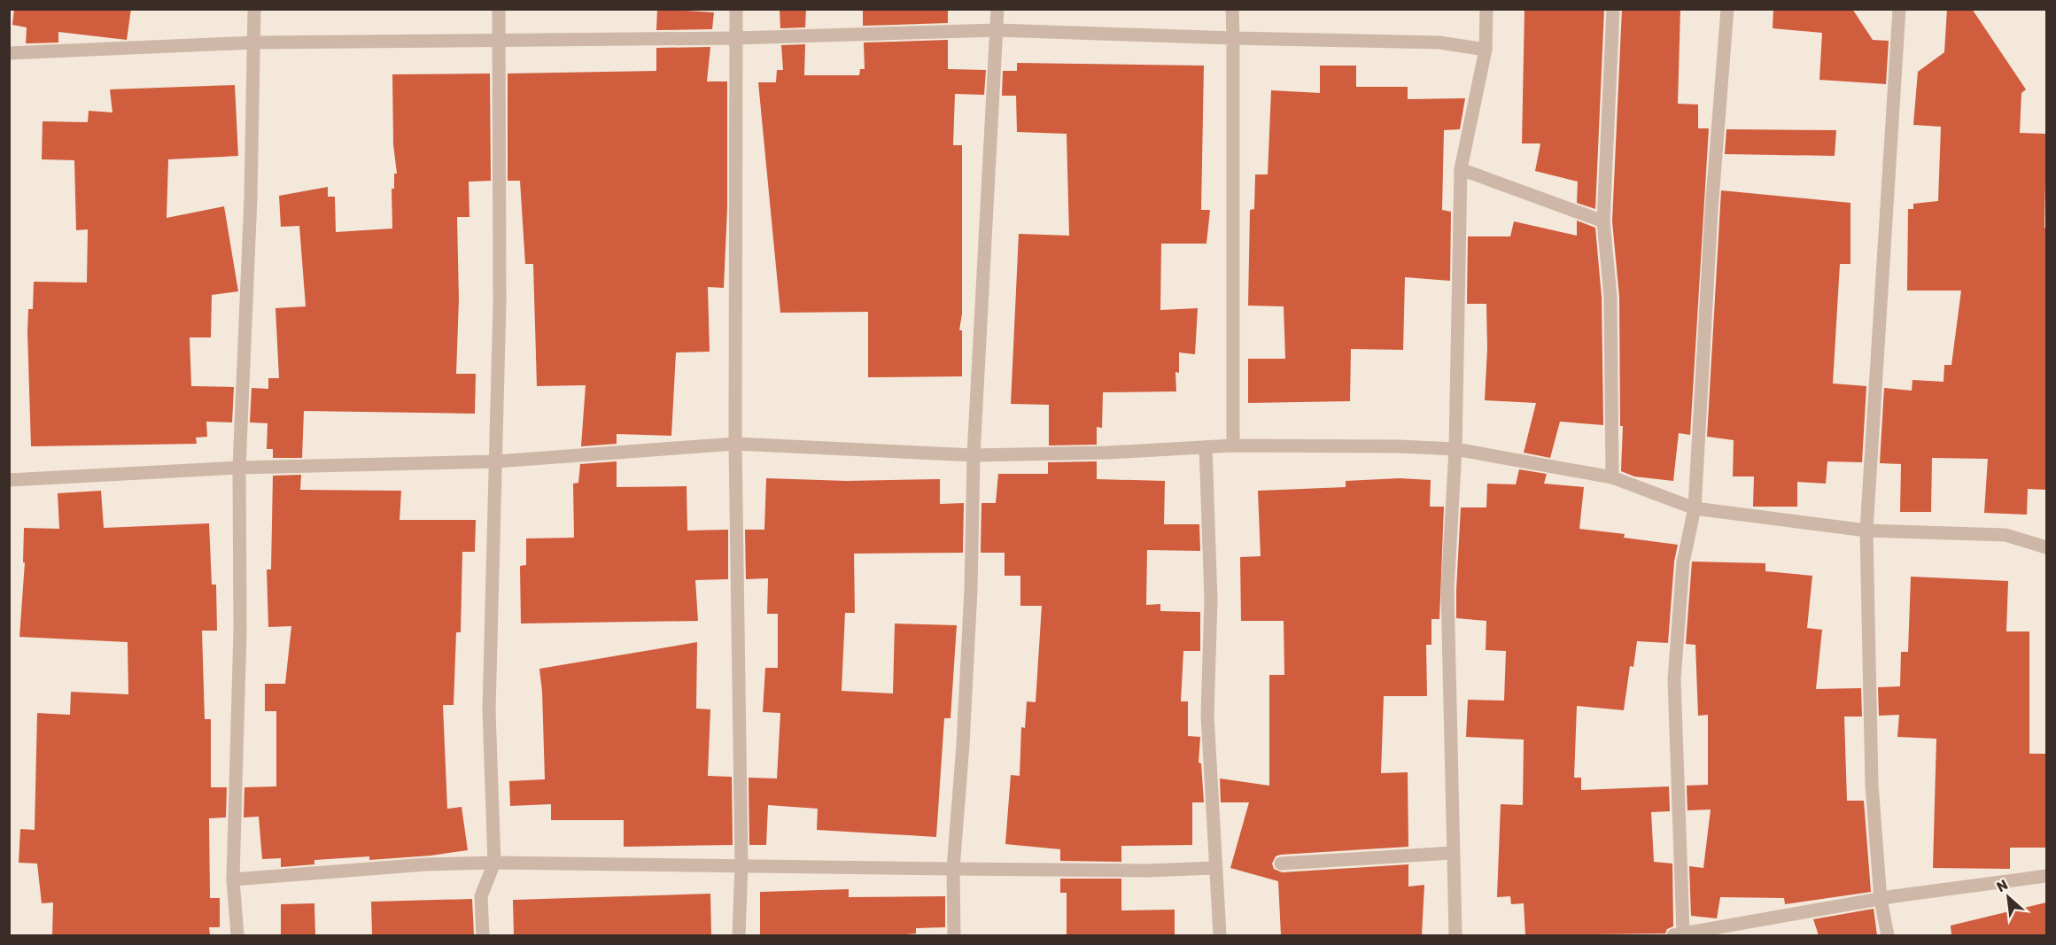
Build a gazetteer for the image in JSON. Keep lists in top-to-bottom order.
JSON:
{
  "north": "top left"
}
